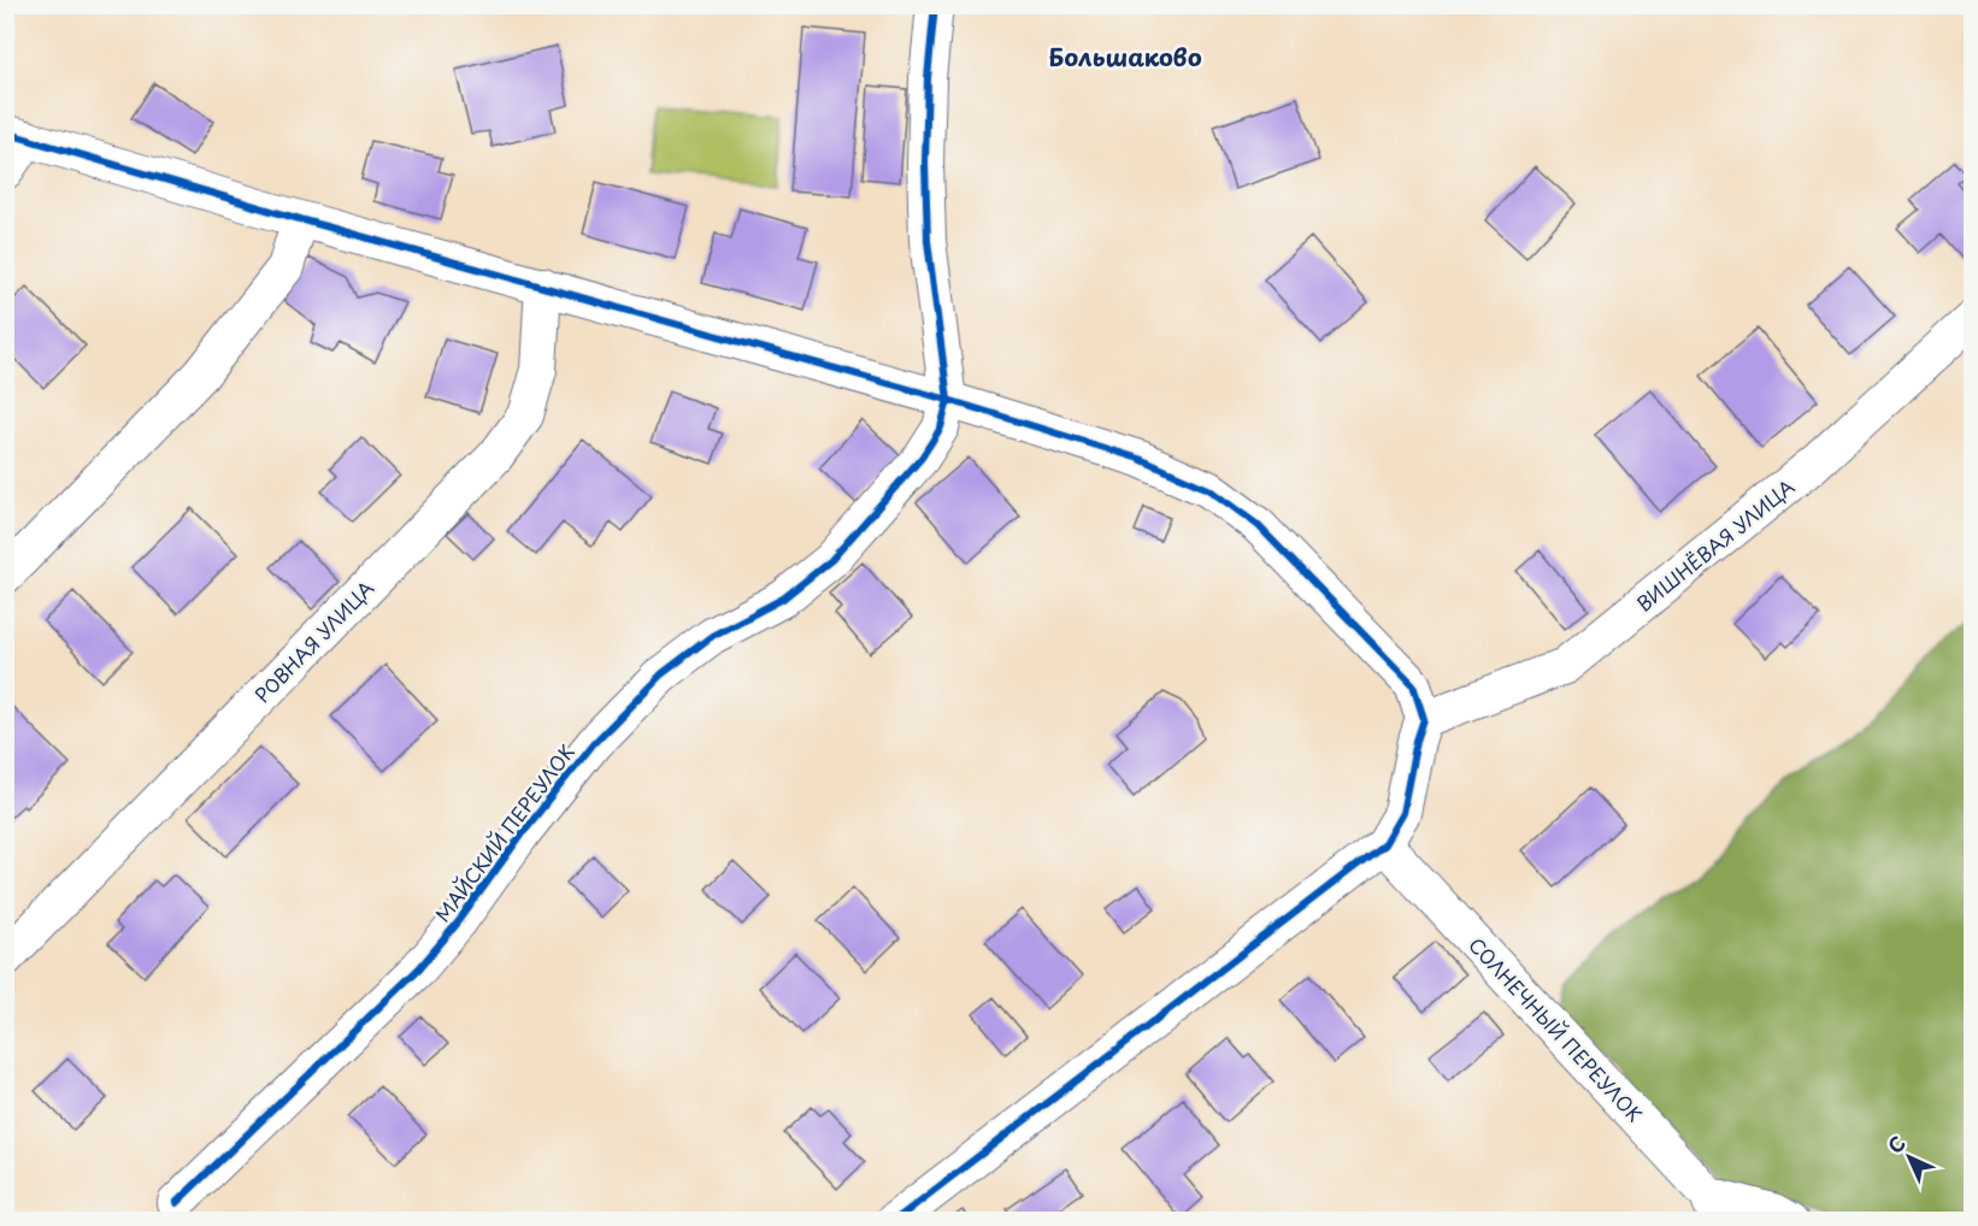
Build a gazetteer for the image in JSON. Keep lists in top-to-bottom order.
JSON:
{
  "streets": {
    "street": [
      "ВИШНЁВАЯ УЛИЦА",
      "РОВНАЯ УЛИЦА",
      "МАЙСКИЙ ПЕРЕУЛОК",
      "СОЛНЕЧНЫЙ ПЕРЕУЛОК"
    ]
  },
  "districts": ["Большаково"],
  "north": "top left"
}
